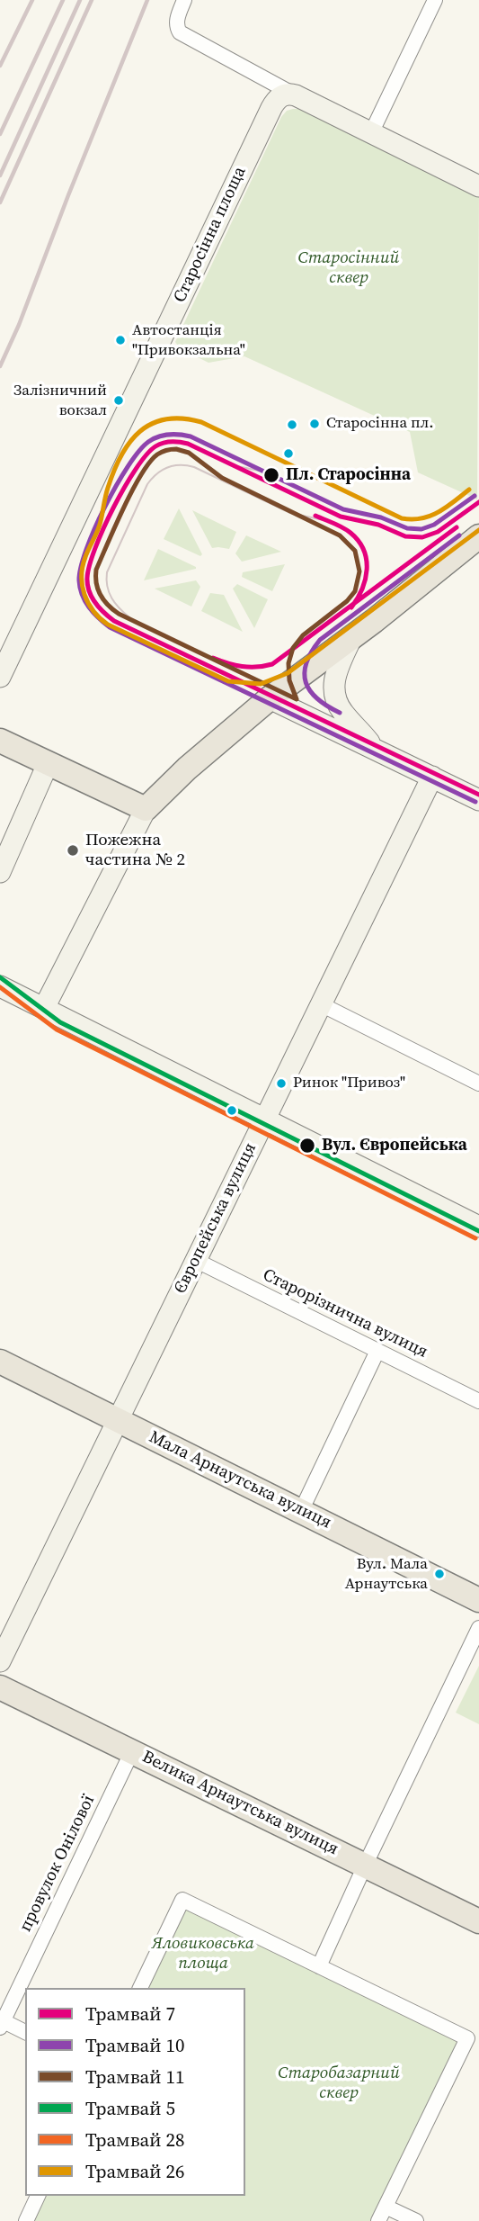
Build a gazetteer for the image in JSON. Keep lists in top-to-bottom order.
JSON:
{
  "streets": {
    "main road": [
      "Старосінна площа",
      "Європейська вулиця",
      "Мала Арнаутська вулиця",
      "Велика Арнаутська вулиця"
    ],
    "street": ["Старорізнична вулиця", "провулок Онілової"]
  },
  "crossings": [
    ["Європейська вулиця", "Старорізнична вулиця"],
    ["Європейська вулиця", "Мала Арнаутська вулиця"],
    ["Велика Арнаутська вулиця", "провулок Онілової"]
  ],
  "parks": ["Старосінний сквер", "Яловиковська площа", "Старобазарний сквер"],
  "places": [
    "Автостанція \"Привокзальна\"",
    "Залізничний вокзал",
    "Старосінна пл.",
    "Пл. Старосінна",
    "Пожежна частина № 2",
    "Ринок \"Привоз\"",
    "Вул. Європейська",
    "Вул. Мала Арнаутська"
  ],
  "lines": [
    "tram line 26",
    "tram line 10",
    "tram line 7",
    "tram line 11",
    "tram line 5",
    "tram line 28"
  ],
  "legend": [
    "Трамвай 7",
    "Трамвай 10",
    "Трамвай 11",
    "Трамвай 5",
    "Трамвай 28",
    "Трамвай 26"
  ]
}
